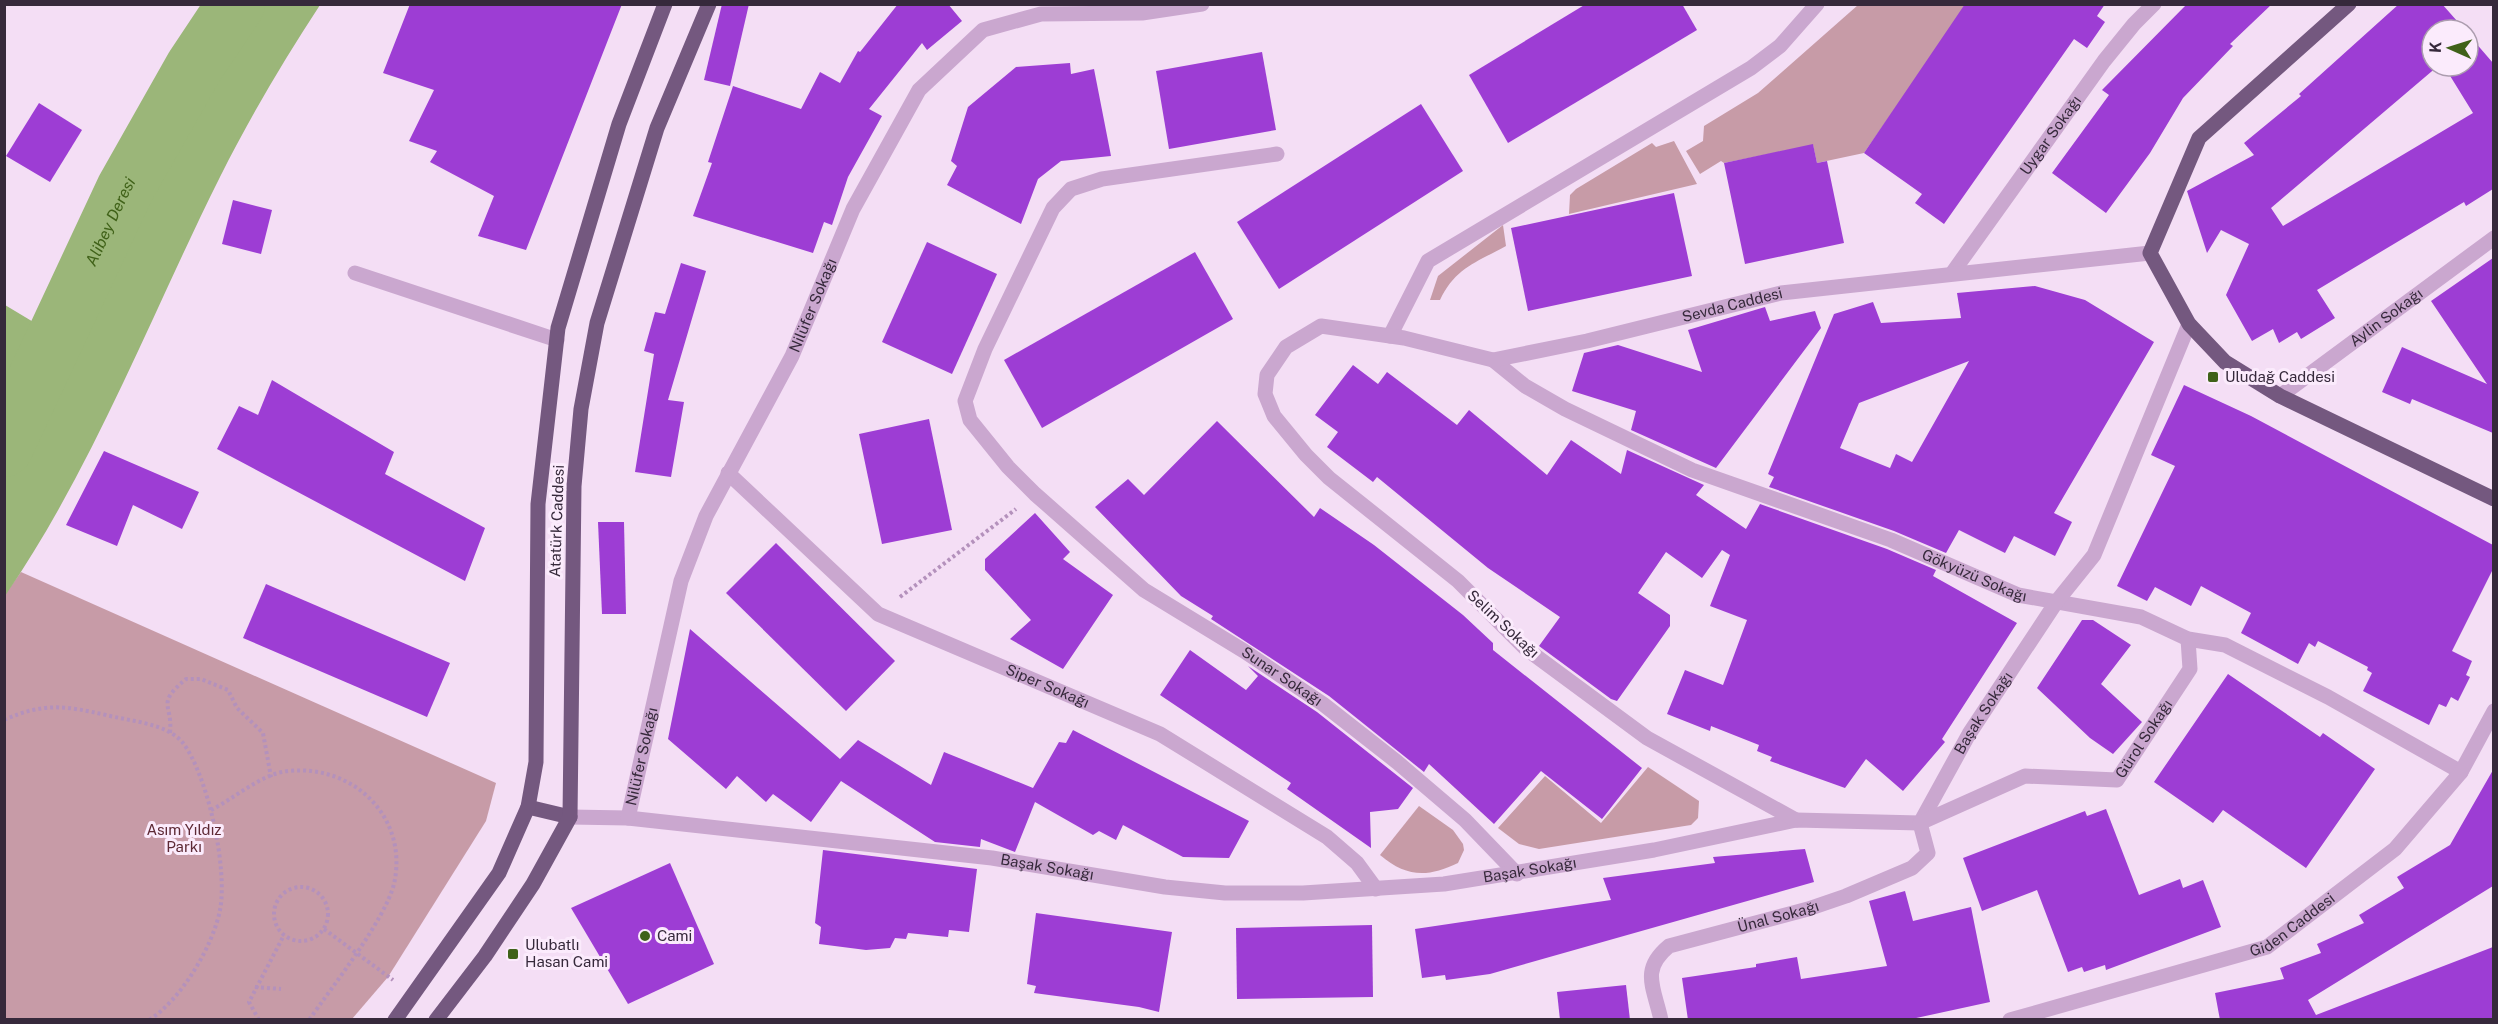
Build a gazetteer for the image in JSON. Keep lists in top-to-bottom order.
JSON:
{
  "streets": {
    "main road": ["Atatürk Caddesi"],
    "street": [
      "Uygar Sokağı",
      "Nilüfer Sokağı",
      "Sevda Caddesi",
      "Aylin Sokağı",
      "Gökyüzü Sokağı",
      "Selim Sokağı",
      "Sunar Sokağı",
      "Siper Sokağı",
      "Başak Sokağı",
      "Gürol Sokağı",
      "Ünal Sokağı",
      "Giden Caddesi"
    ]
  },
  "crossings": [
    ["Uygar Sokağı", "Sevda Caddesi"],
    ["Nilüfer Sokağı", "Siper Sokağı"],
    ["Nilüfer Sokağı", "Başak Sokağı"],
    ["Sevda Caddesi", "Gökyüzü Sokağı"],
    ["Sevda Caddesi", "Selim Sokağı"],
    ["Atatürk Caddesi", "Başak Sokağı"],
    ["Gökyüzü Sokağı", "Başak Sokağı"],
    ["Gökyüzü Sokağı", "Gürol Sokağı"],
    ["Gökyüzü Sokağı", "Giden Caddesi"],
    ["Selim Sokağı", "Başak Sokağı"],
    ["Sunar Sokağı", "Başak Sokağı"],
    ["Siper Sokağı", "Başak Sokağı"],
    ["Başak Sokağı", "Gürol Sokağı"],
    ["Başak Sokağı", "Ünal Sokağı"],
    ["Gürol Sokağı", "Ünal Sokağı"]
  ],
  "water": ["Alibey Deresi"],
  "parks": ["Asım Yıldız Parkı"],
  "places": {
    "transit": ["Uludağ Caddesi", "Ulubatlı Hasan Cami"],
    "other": ["Cami"]
  },
  "north": "left"
}
